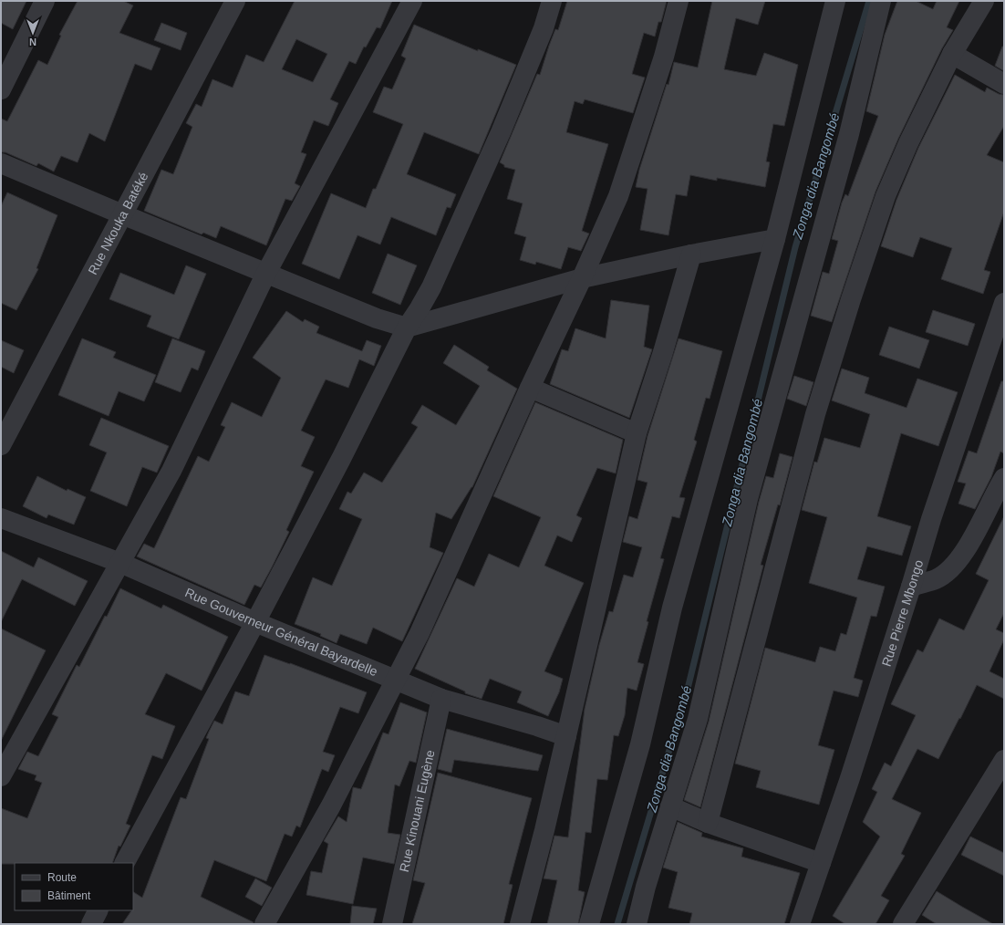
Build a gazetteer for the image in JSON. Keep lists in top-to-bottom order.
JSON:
{
  "streets": {
    "street": [
      "Rue Nkouka Batéké",
      "Rue Pierre Mbongo",
      "Rue Gouverneur Général Bayardelle",
      "Rue Kinouani Eugène"
    ]
  },
  "crossings": [
    ["Rue Gouverneur Général Bayardelle", "Rue Kinouani Eugène"]
  ],
  "water": ["Zonga dia Bangombé"],
  "legend": ["Route", "Bâtiment"],
  "north": "bottom"
}
